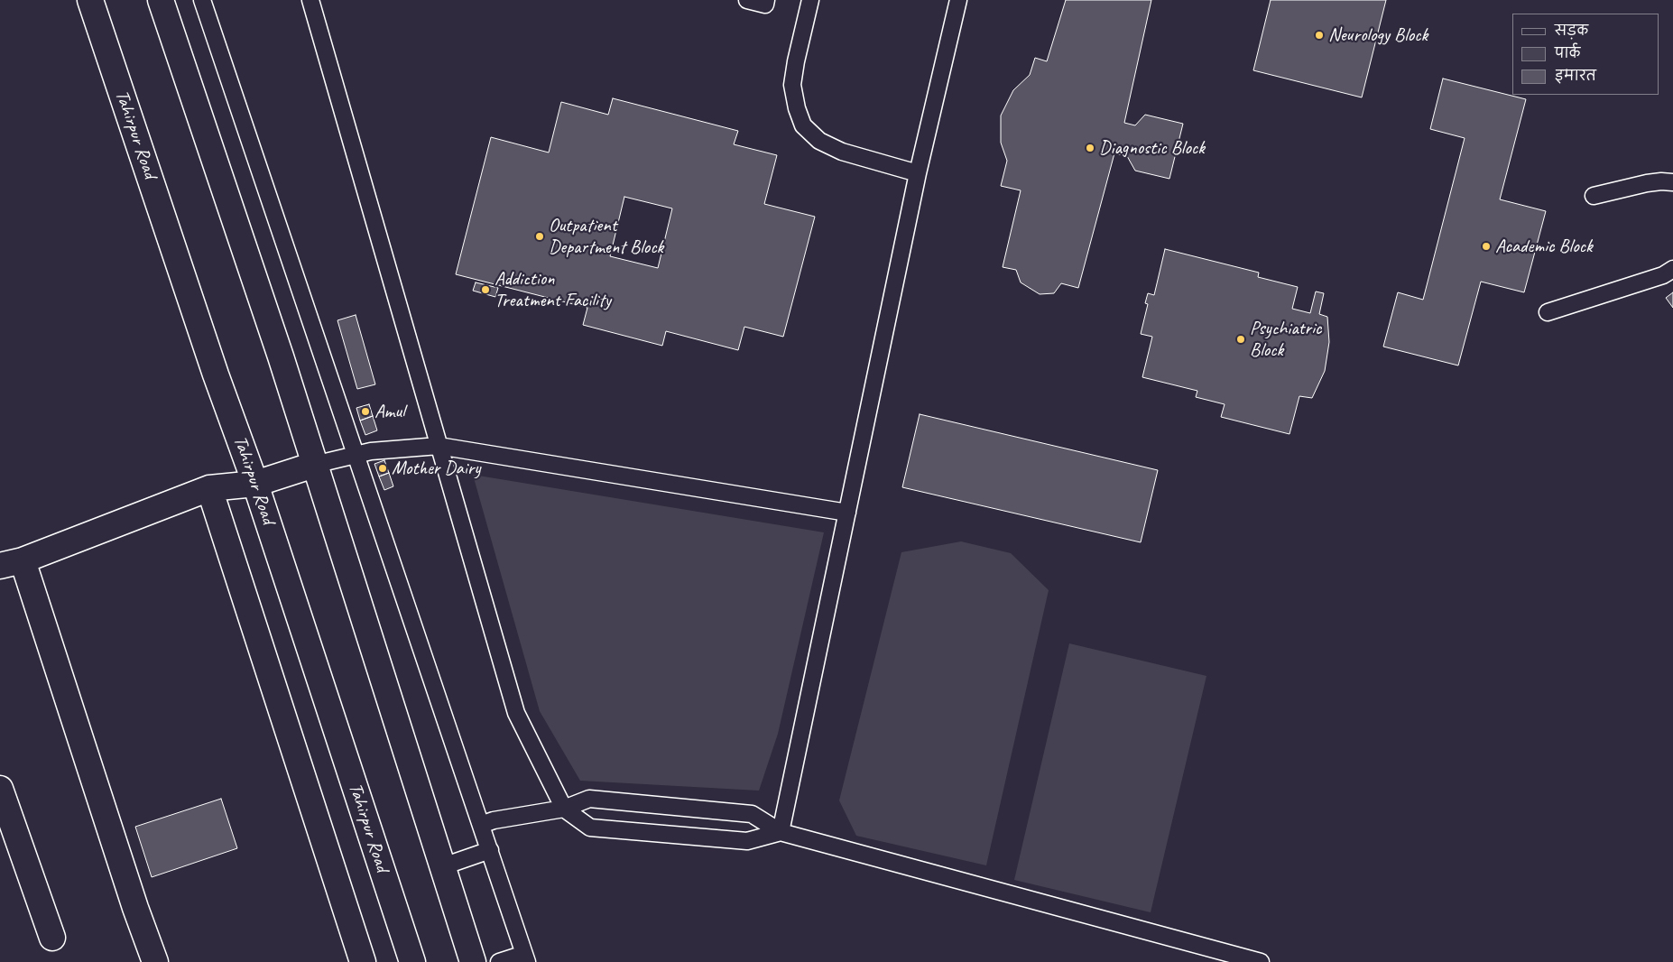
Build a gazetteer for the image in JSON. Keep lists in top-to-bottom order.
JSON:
{
  "streets": {
    "main road": ["Tahirpur Road"]
  },
  "places": [
    "Neurology Block",
    "Diagnostic Block",
    "Outpatient Department Block",
    "Academic Block",
    "Addiction Treatment Facility",
    "Psychiatric Block",
    "Amul",
    "Mother Dairy"
  ],
  "legend": ["सड़क", "पार्क", "इमारत"]
}
